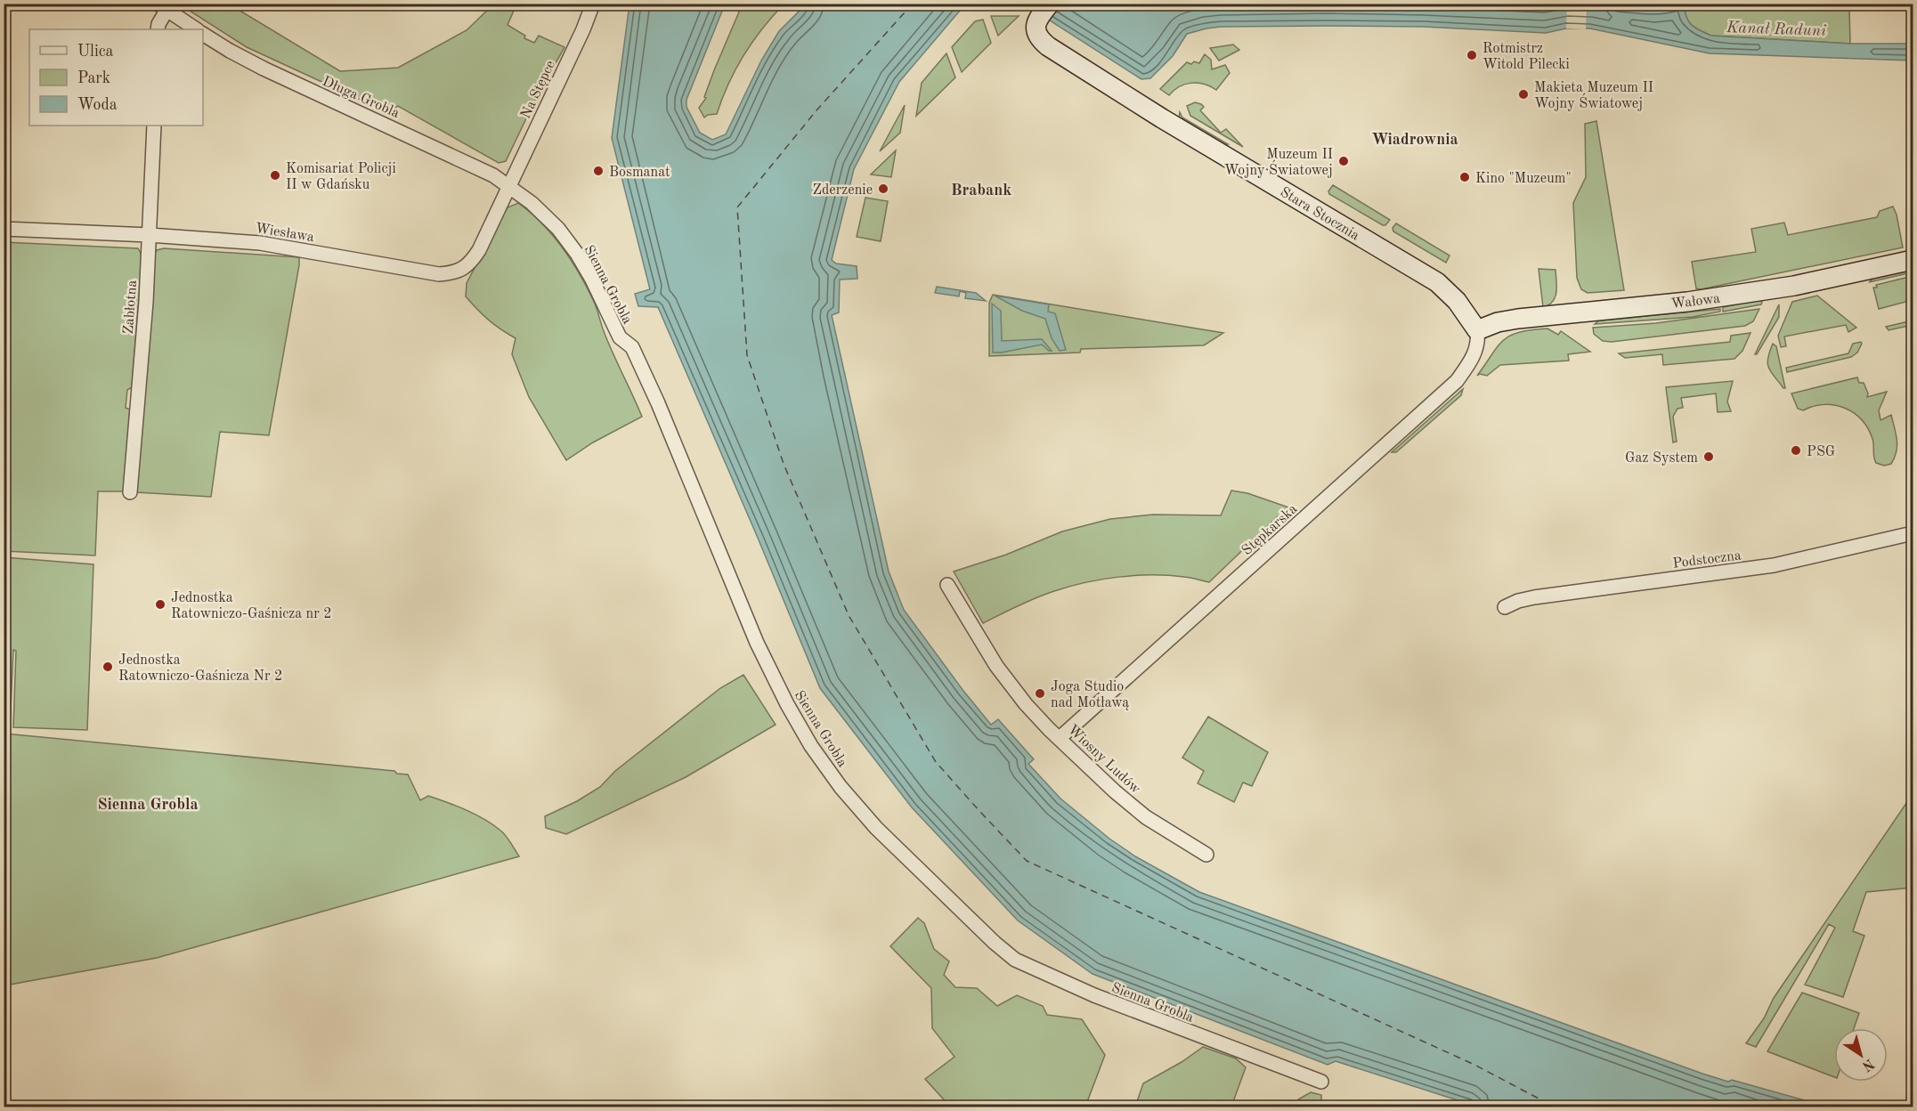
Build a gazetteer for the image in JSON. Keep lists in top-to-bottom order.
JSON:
{
  "streets": {
    "street": [
      "Na Stępce",
      "Długa Grobla",
      "Stara Stocznia",
      "Wiesława",
      "Sienna Grobla",
      "Wałowa",
      "Zabłotna",
      "Stępkarska",
      "Podstoczna",
      "Wiosny Ludów"
    ]
  },
  "crossings": [
    ["Na Stępce", "Długa Grobla"],
    ["Na Stępce", "Wiesława"],
    ["Na Stępce", "Sienna Grobla"],
    ["Długa Grobla", "Wiesława"],
    ["Długa Grobla", "Sienna Grobla"],
    ["Stara Stocznia", "Wałowa"],
    ["Stara Stocznia", "Stępkarska"],
    ["Wiesława", "Sienna Grobla"],
    ["Wiesława", "Zabłotna"],
    ["Wałowa", "Stępkarska"],
    ["Stępkarska", "Wiosny Ludów"]
  ],
  "districts": ["Wiadrownia", "Brabank", "Sienna Grobla"],
  "water": ["Kanał Raduni"],
  "places": [
    "Rotmistrz Witold Pilecki",
    "Makieta Muzeum II Wojny Światowej",
    "Muzeum II Wojny Światowej",
    "Bosmanat",
    "Komisariat Policji II w Gdańsku",
    "Kino \"Muzeum\"",
    "Zderzenie",
    "PSG",
    "Gaz System",
    "Jednostka Ratowniczo-Gaśnicza nr 2",
    "Jednostka Ratowniczo-Gaśnicza Nr 2",
    "Joga Studio nad Motławą"
  ],
  "legend": ["Ulica", "Park", "Woda"],
  "north": "bottom right"
}
